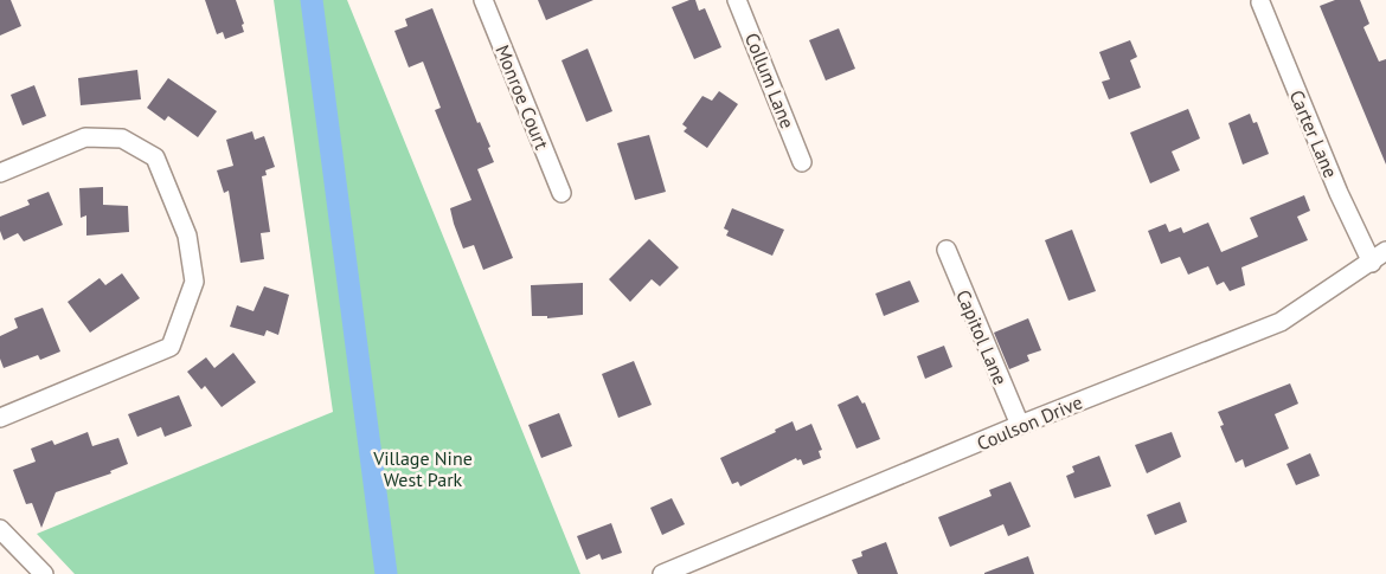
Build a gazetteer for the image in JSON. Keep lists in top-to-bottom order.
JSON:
{
  "streets": {
    "street": [
      "Collum Lane",
      "Monroe Court",
      "Carter Lane",
      "Capitol Lane",
      "Coulson Drive"
    ]
  },
  "crossings": [
    ["Carter Lane", "Coulson Drive"],
    ["Capitol Lane", "Coulson Drive"]
  ],
  "parks": ["Village Nine West Park"]
}
